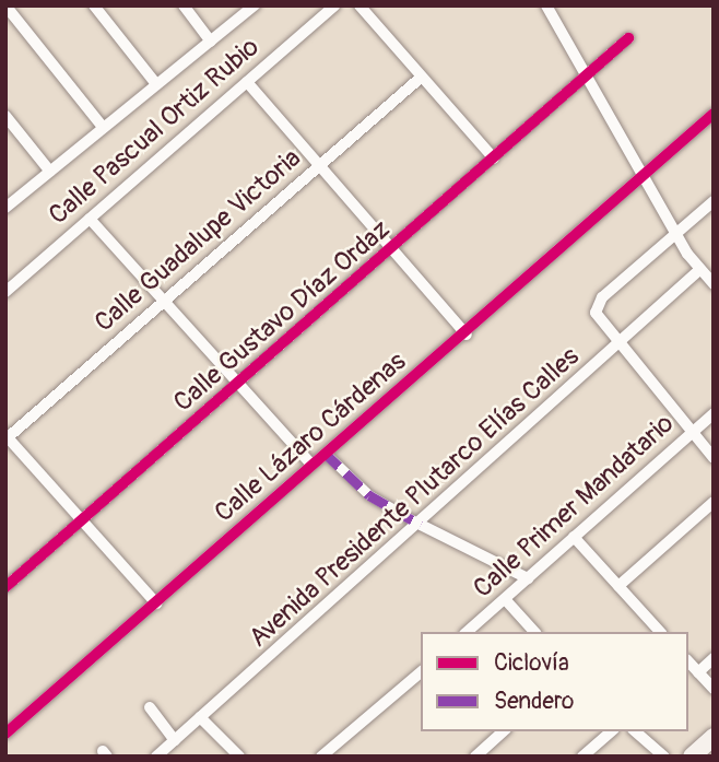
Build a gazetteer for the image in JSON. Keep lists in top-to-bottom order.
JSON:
{
  "streets": {
    "street": [
      "Calle Pascual Ortiz Rubio",
      "Calle Guadalupe Victoria",
      "Calle Gustavo Díaz Ordaz",
      "Calle Lázaro Cárdenas",
      "Avenida Presidente Plutarco Elías Calles",
      "Calle Primer Mandatario"
    ]
  },
  "legend": ["Ciclovía", "Sendero"]
}
